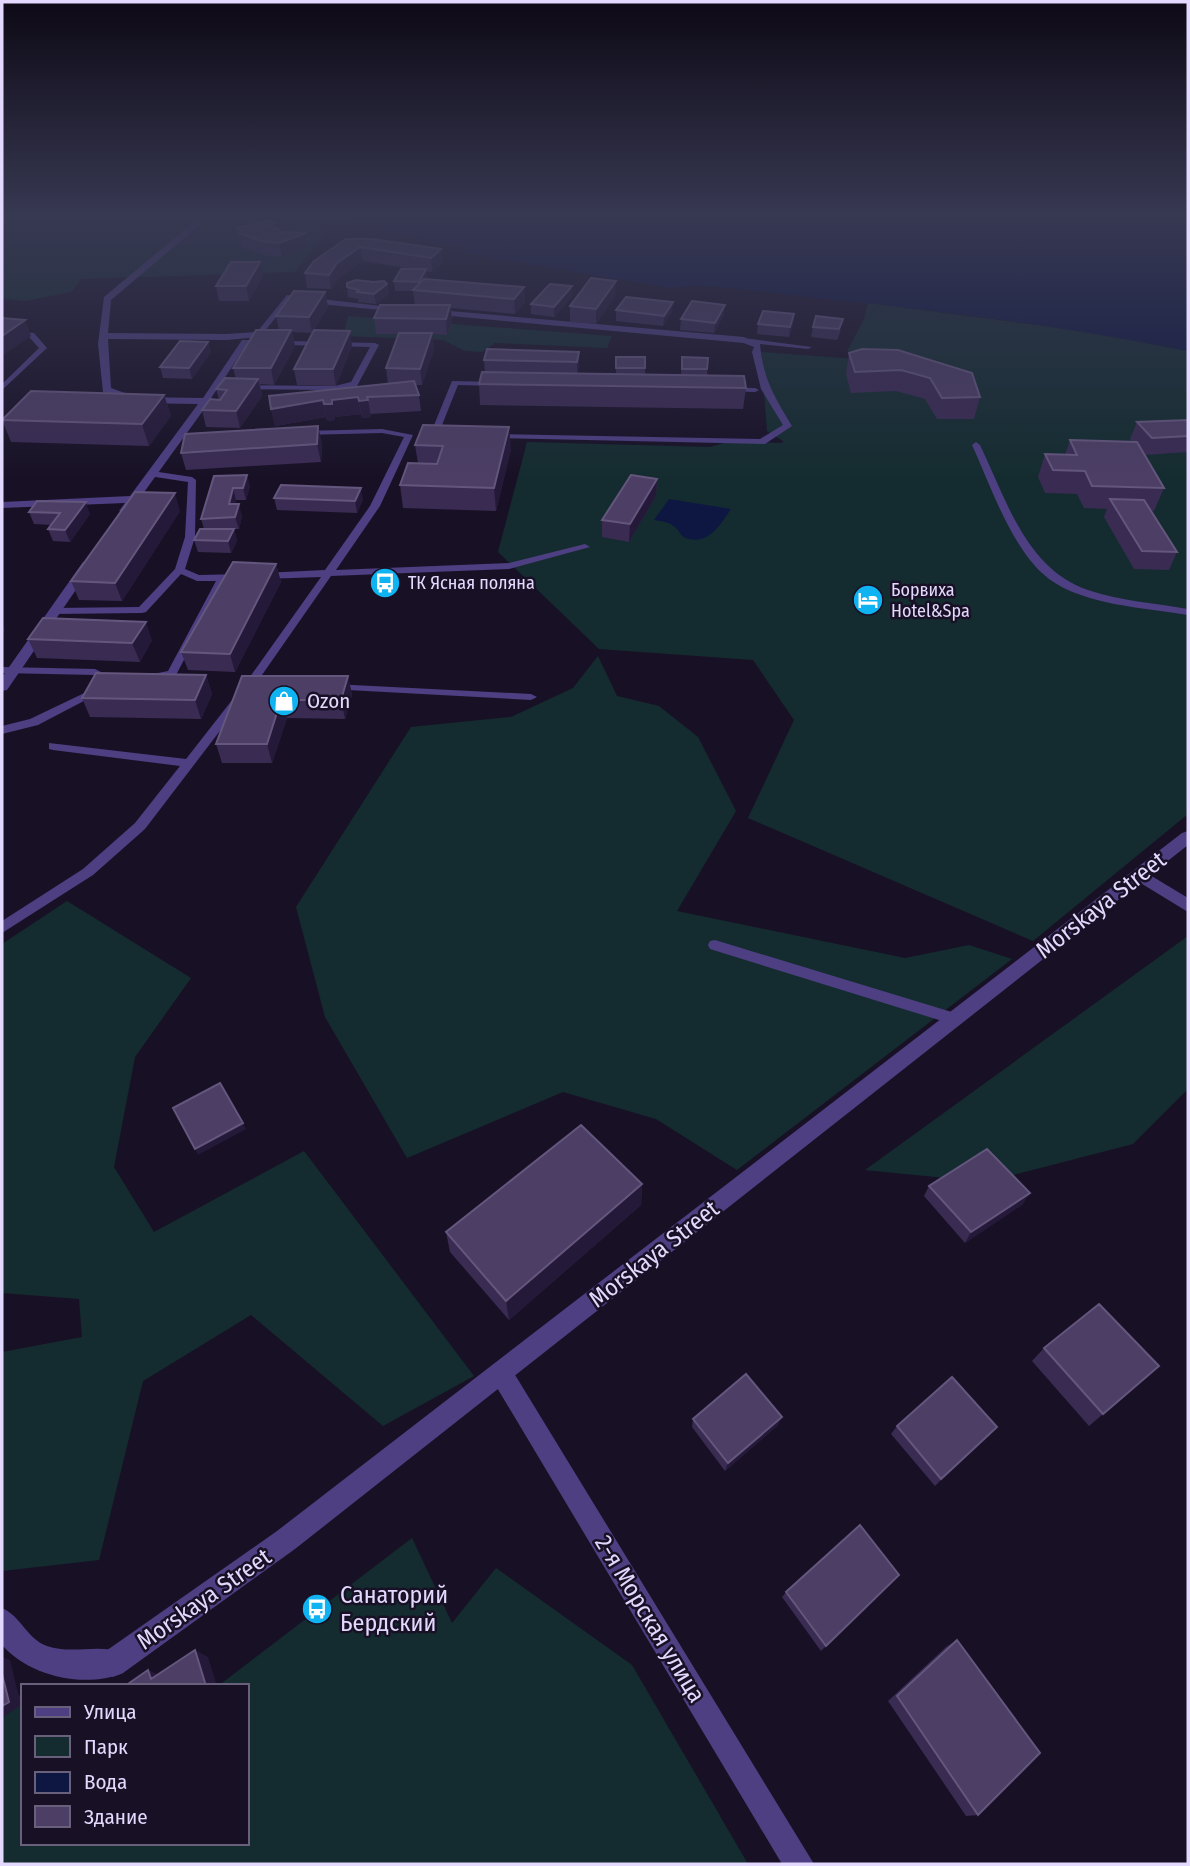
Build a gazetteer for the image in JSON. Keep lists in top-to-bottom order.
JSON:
{
  "streets": {
    "street": ["Morskaya Street", "2-я Морская улица"]
  },
  "crossings": [
    ["Morskaya Street", "2-я Морская улица"]
  ],
  "places": {
    "bus stop": ["ТК Ясная поляна", "Санаторий Бердский"],
    "hotel": ["Борвиха Hotel&Spa"],
    "shop": ["Ozon"]
  },
  "legend": [
    "Улица",
    "Парк",
    "Вода",
    "Здание"
  ]
}
